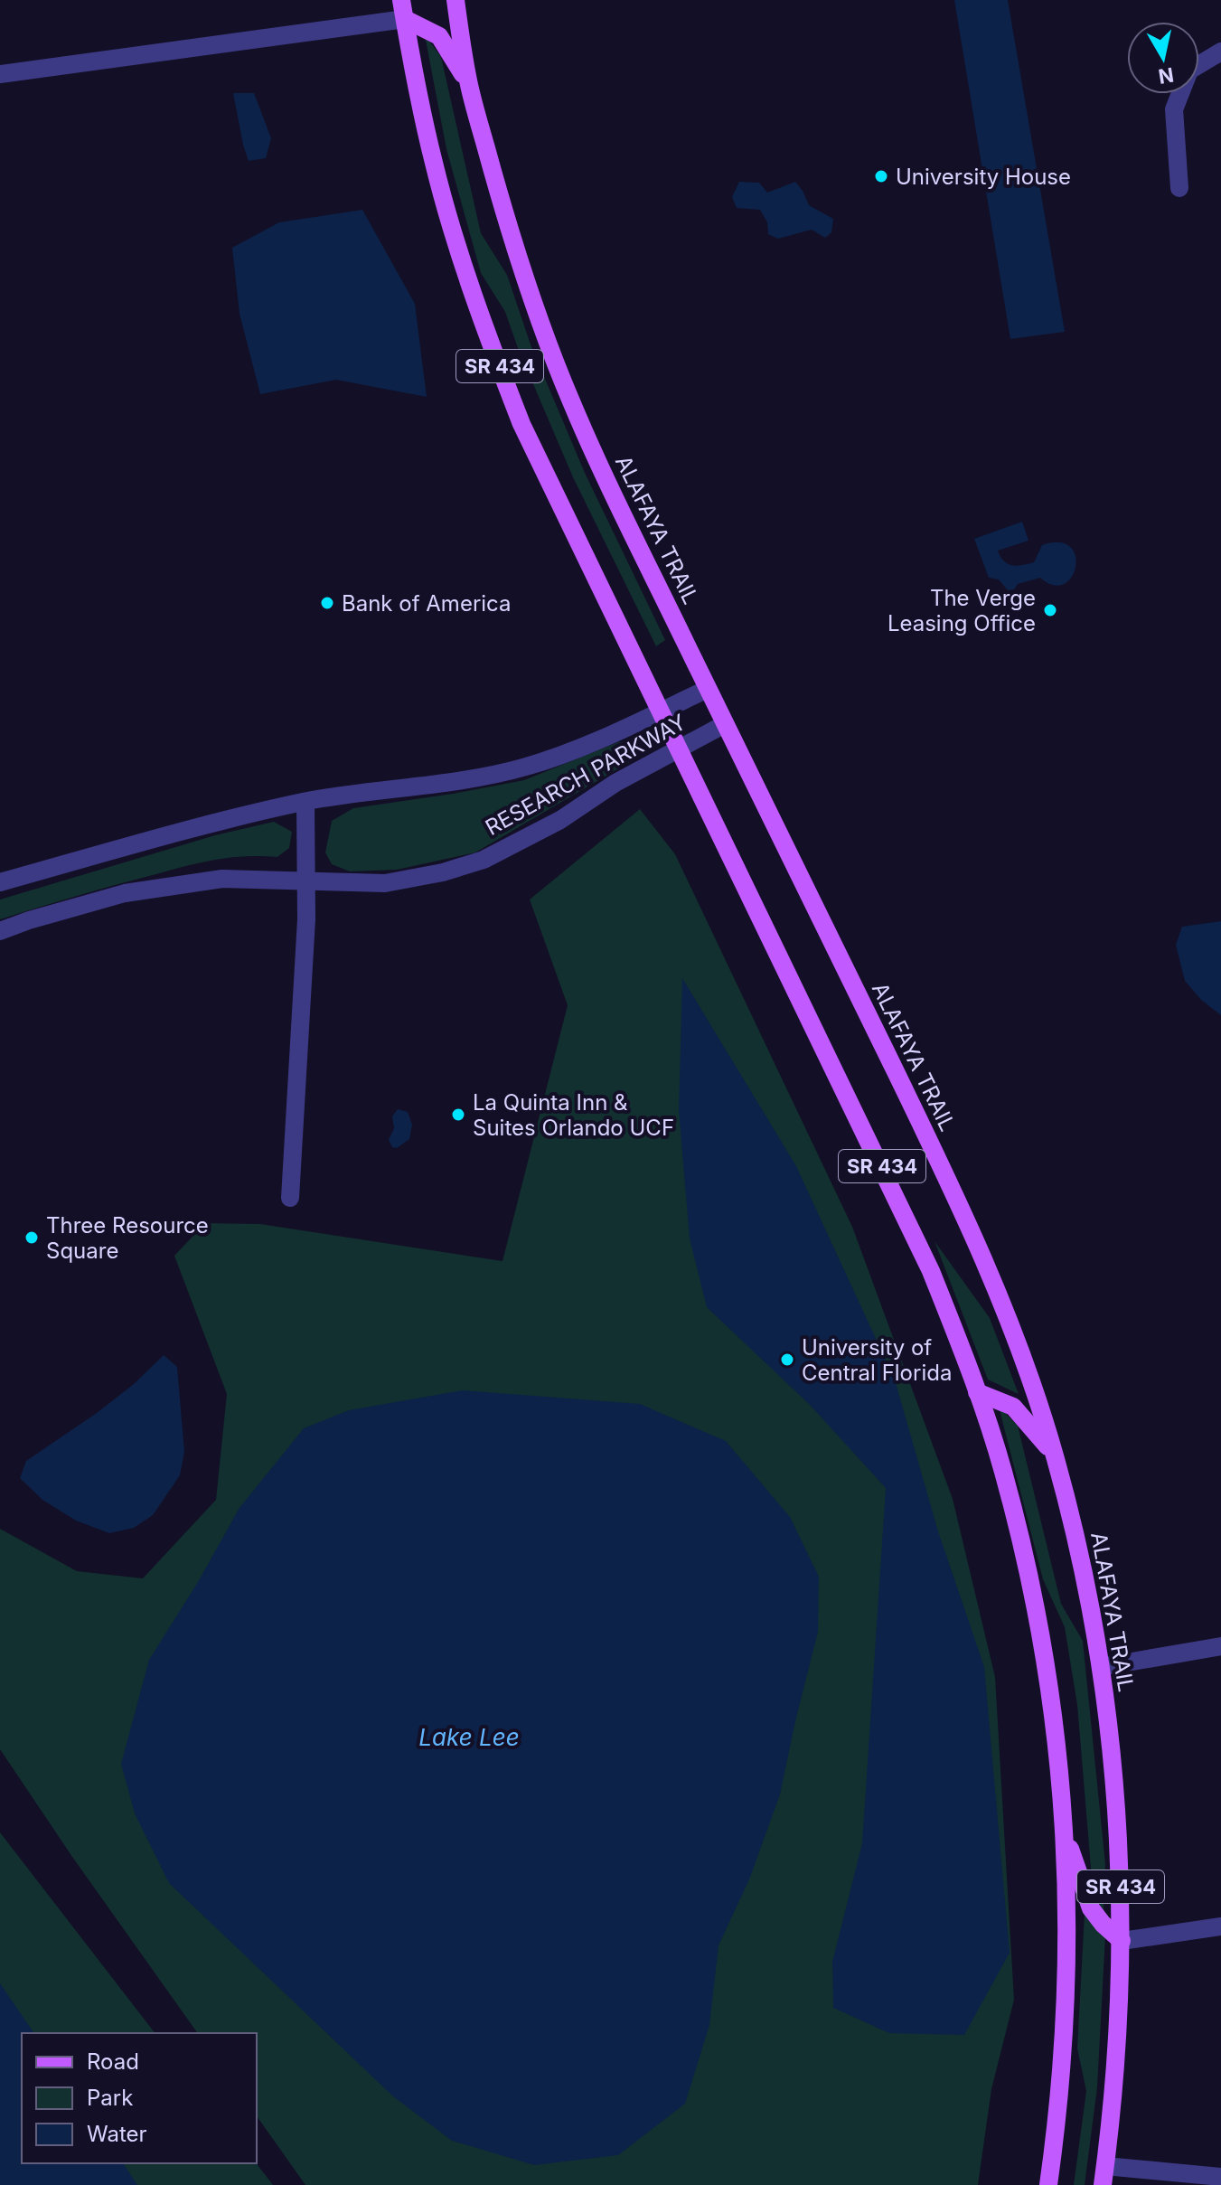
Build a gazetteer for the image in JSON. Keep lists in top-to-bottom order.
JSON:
{
  "streets": {
    "main road": ["SR 434", "ALAFAYA TRAIL"],
    "street": ["RESEARCH PARKWAY"]
  },
  "crossings": [
    ["SR 434", "RESEARCH PARKWAY"],
    ["ALAFAYA TRAIL", "RESEARCH PARKWAY"]
  ],
  "water": ["Lake Lee"],
  "places": [
    "University House",
    "Bank of America",
    "The Verge Leasing Office",
    "La Quinta Inn & Suites Orlando UCF",
    "Three Resource Square",
    "University of Central Florida"
  ],
  "legend": ["Road", "Park", "Water"],
  "north": "bottom"
}
